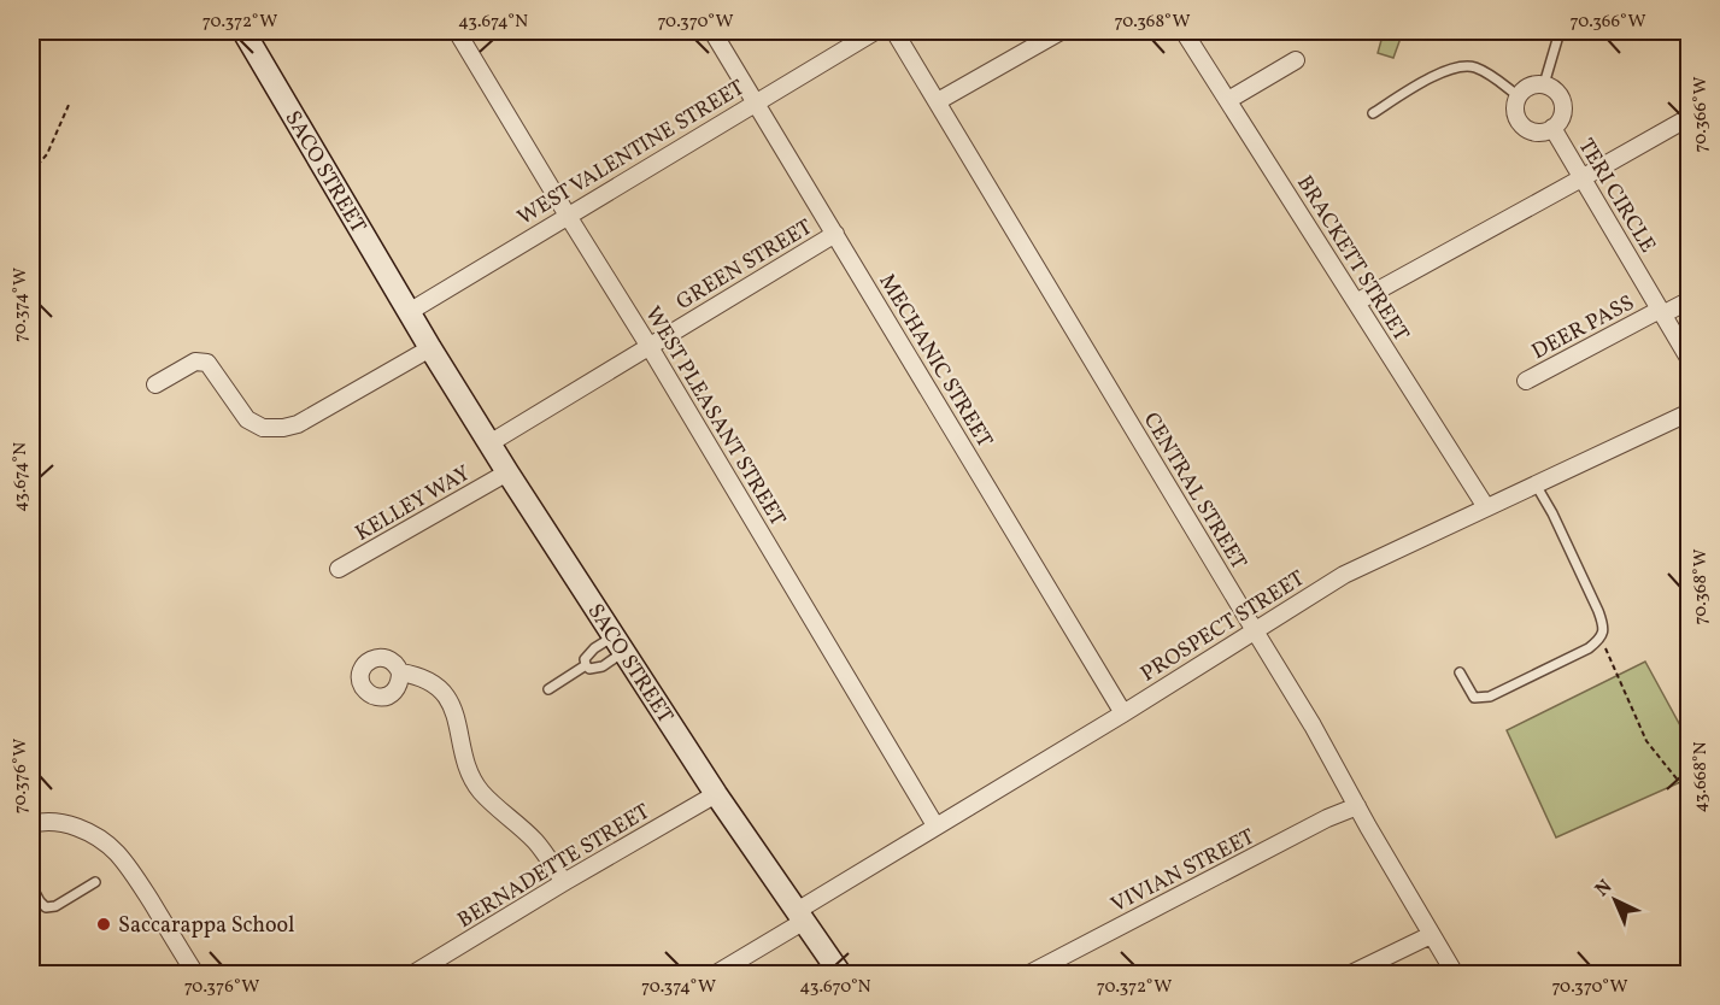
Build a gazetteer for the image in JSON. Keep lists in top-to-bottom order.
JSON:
{
  "streets": {
    "main road": ["SACO STREET"],
    "street": [
      "WEST VALENTINE STREET",
      "TERI CIRCLE",
      "BRACKETT STREET",
      "GREEN STREET",
      "DEER PASS",
      "MECHANIC STREET",
      "WEST PLEASANT STREET",
      "CENTRAL STREET",
      "KELLEY WAY",
      "PROSPECT STREET",
      "BERNADETTE STREET",
      "VIVIAN STREET"
    ]
  },
  "crossings": [
    ["WEST VALENTINE STREET", "SACO STREET"],
    ["WEST VALENTINE STREET", "MECHANIC STREET"],
    ["WEST VALENTINE STREET", "WEST PLEASANT STREET"],
    ["SACO STREET", "GREEN STREET"],
    ["SACO STREET", "KELLEY WAY"],
    ["SACO STREET", "PROSPECT STREET"],
    ["SACO STREET", "BERNADETTE STREET"],
    ["TERI CIRCLE", "DEER PASS"],
    ["BRACKETT STREET", "PROSPECT STREET"],
    ["GREEN STREET", "MECHANIC STREET"],
    ["GREEN STREET", "WEST PLEASANT STREET"],
    ["MECHANIC STREET", "PROSPECT STREET"],
    ["WEST PLEASANT STREET", "PROSPECT STREET"],
    ["CENTRAL STREET", "PROSPECT STREET"],
    ["CENTRAL STREET", "VIVIAN STREET"]
  ],
  "places": ["Saccarappa School"],
  "north": "top left",
  "coordinates": [
    "70.372°W",
    "43.674°N",
    "70.370°W",
    "70.368°W",
    "70.366°W",
    "70.374°W",
    "70.376°W",
    "43.668°N",
    "43.670°N"
  ]
}
